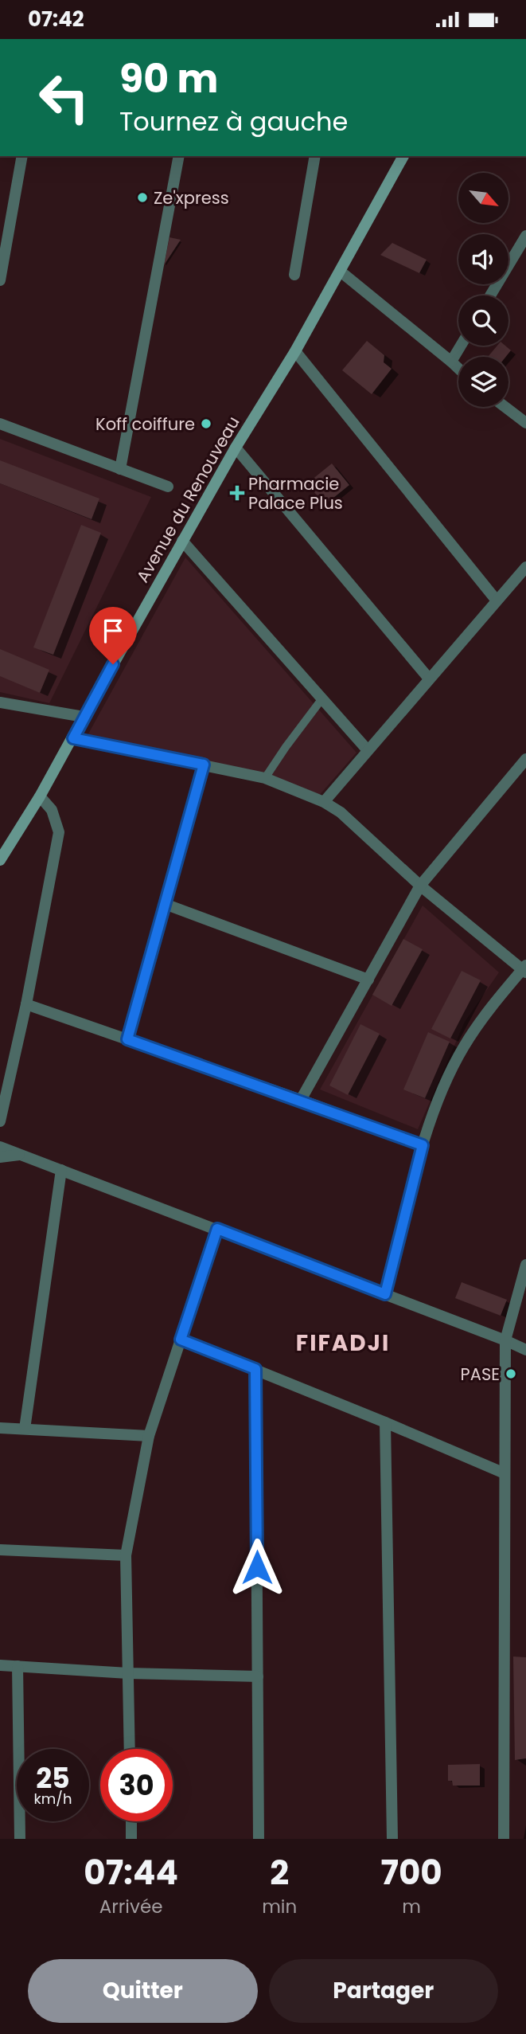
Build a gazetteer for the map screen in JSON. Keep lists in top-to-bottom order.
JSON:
{
  "streets": {
    "main road": ["Avenue du Renouveau"]
  },
  "districts": ["FIFADJI"],
  "places": {
    "other": ["Ze'xpress", "Koff coiffure", "PASE"],
    "health": ["Pharmacie Palace Plus"]
  },
  "north": "bottom right",
  "page": {
    "status": "07:42",
    "turn": ["90 m", "Tournez à gauche"],
    "speed": "25 km/h",
    "limit": "30",
    "eta": [
      "07:44",
      "Arrivée",
      "2",
      "min",
      "700",
      "m"
    ],
    "buttons": ["Quitter", "Partager"]
  }
}
